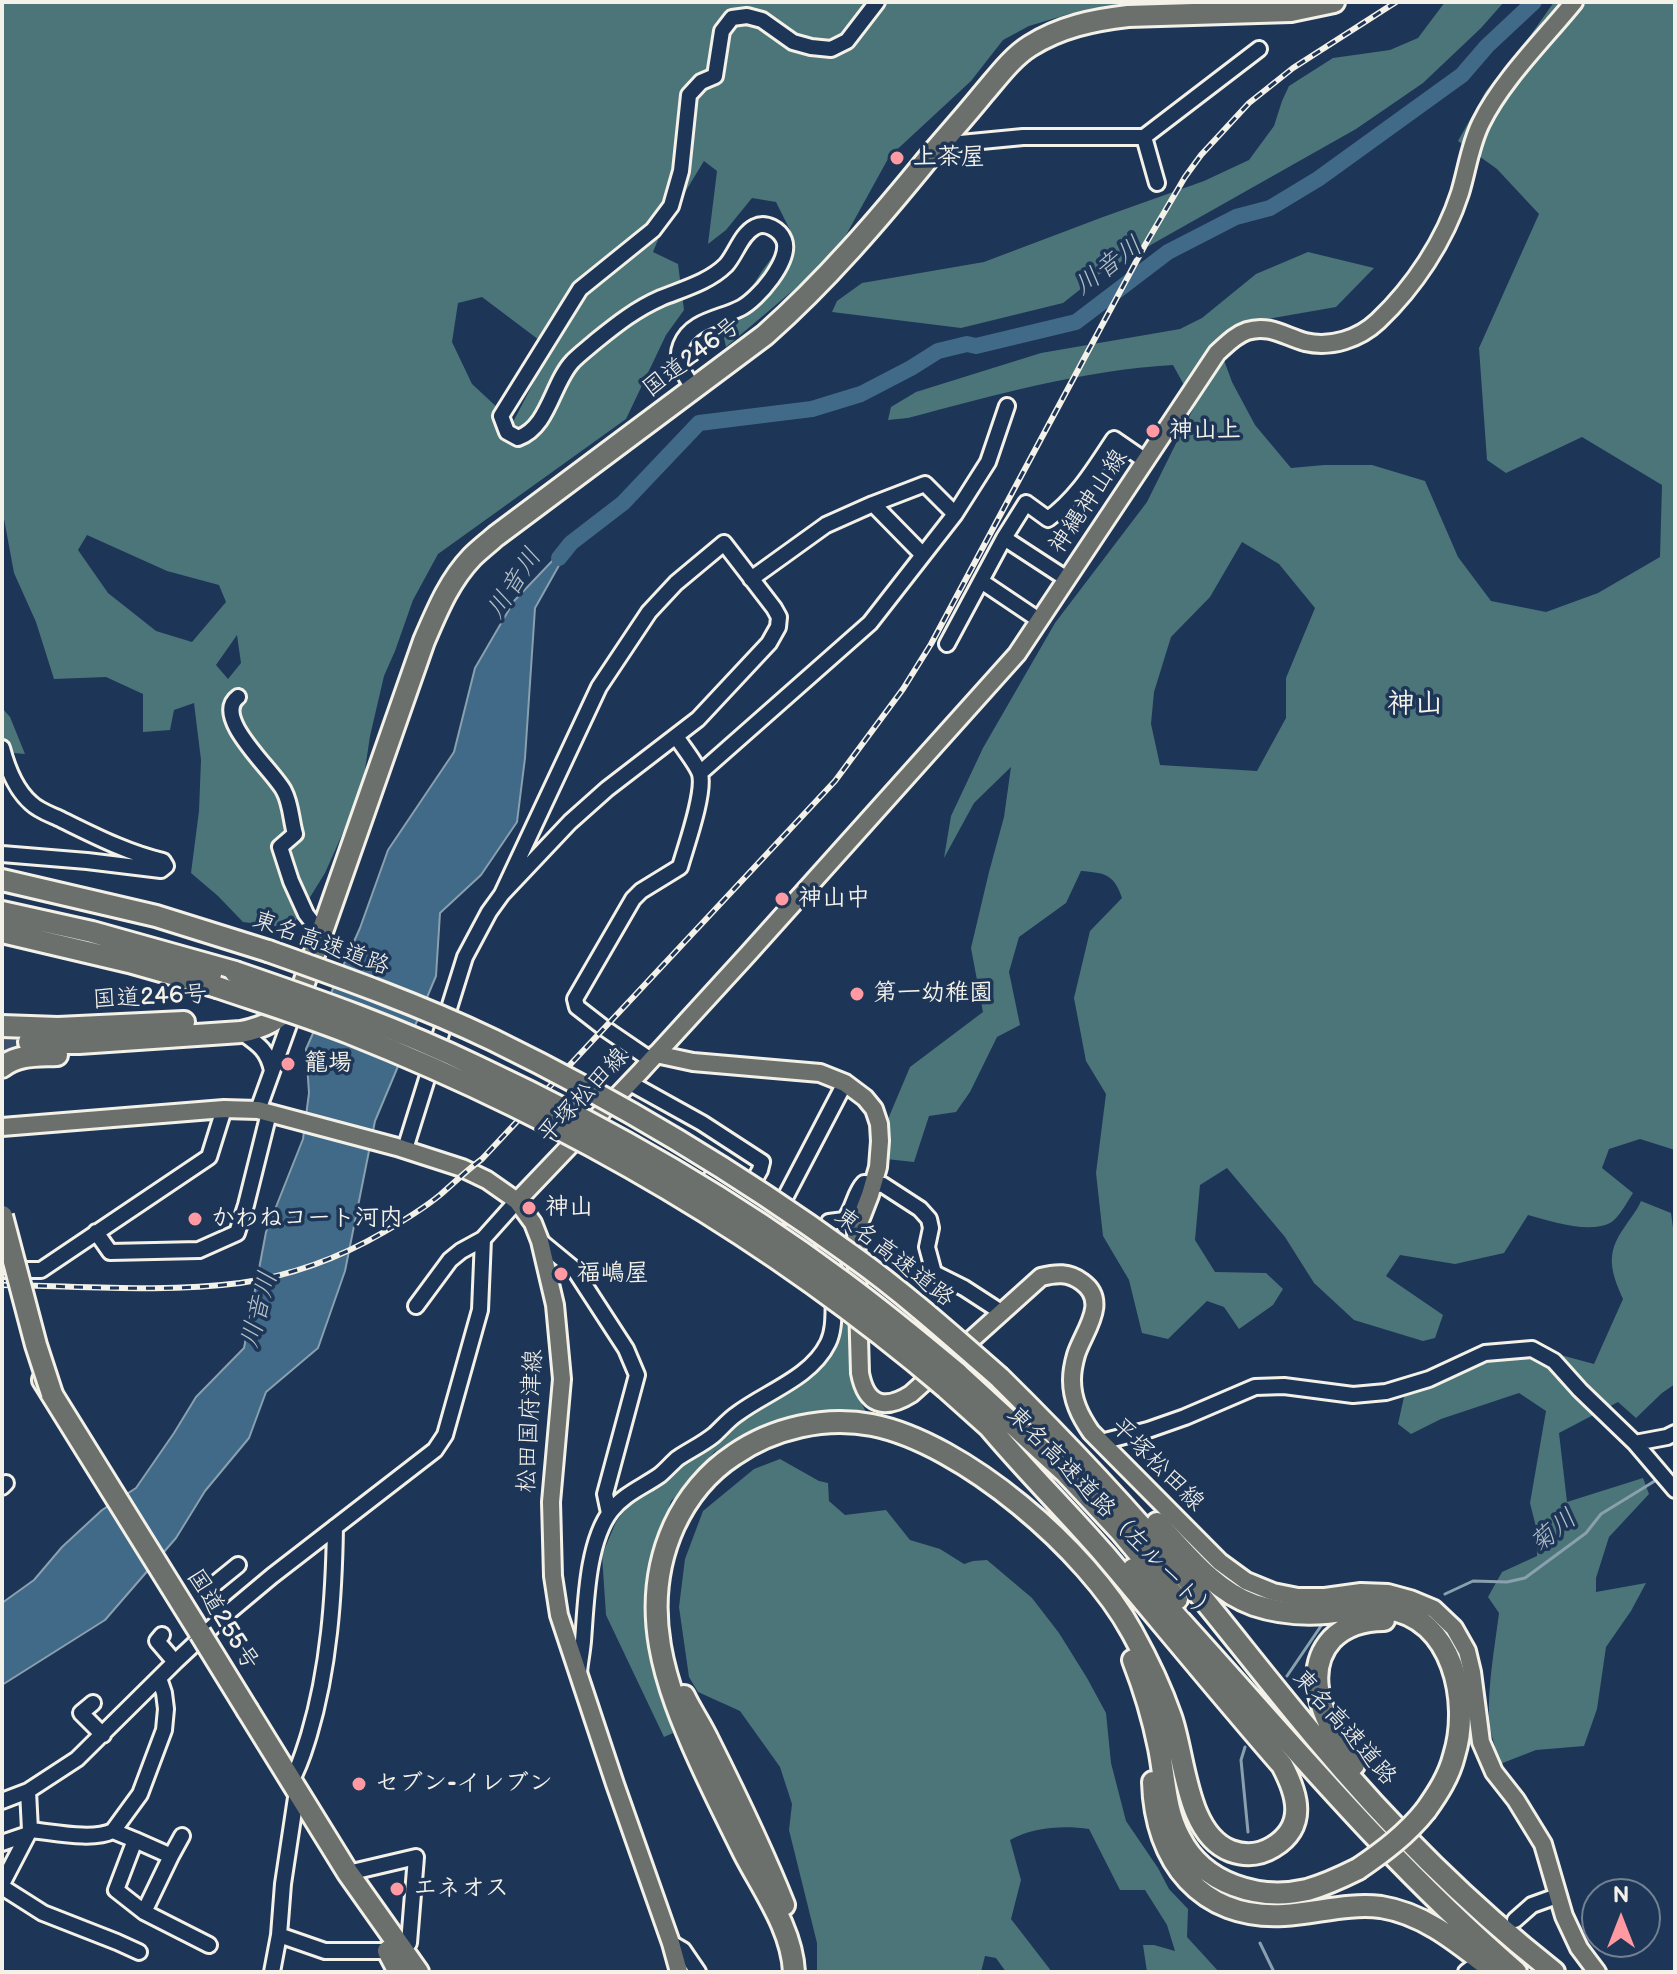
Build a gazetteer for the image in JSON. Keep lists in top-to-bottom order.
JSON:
{
  "streets": {
    "highway": [
      "国道246号",
      "東名高速道路",
      "東名高速道路（左ルート）",
      "国道255号"
    ],
    "main road": ["神縄神山線", "平塚松田線", "松田国府津線"]
  },
  "crossings": [
    ["神縄神山線", "平塚松田線"],
    ["平塚松田線", "松田国府津線"]
  ],
  "districts": ["神山"],
  "water": ["川音川", "菊川"],
  "places": [
    "上茶屋",
    "神山上",
    "神山中",
    "第一幼稚園",
    "籠場",
    "神山",
    "かわねコート河内",
    "福嶋屋",
    "セブン-イレブン",
    "エネオス"
  ],
  "north": "top"
}
